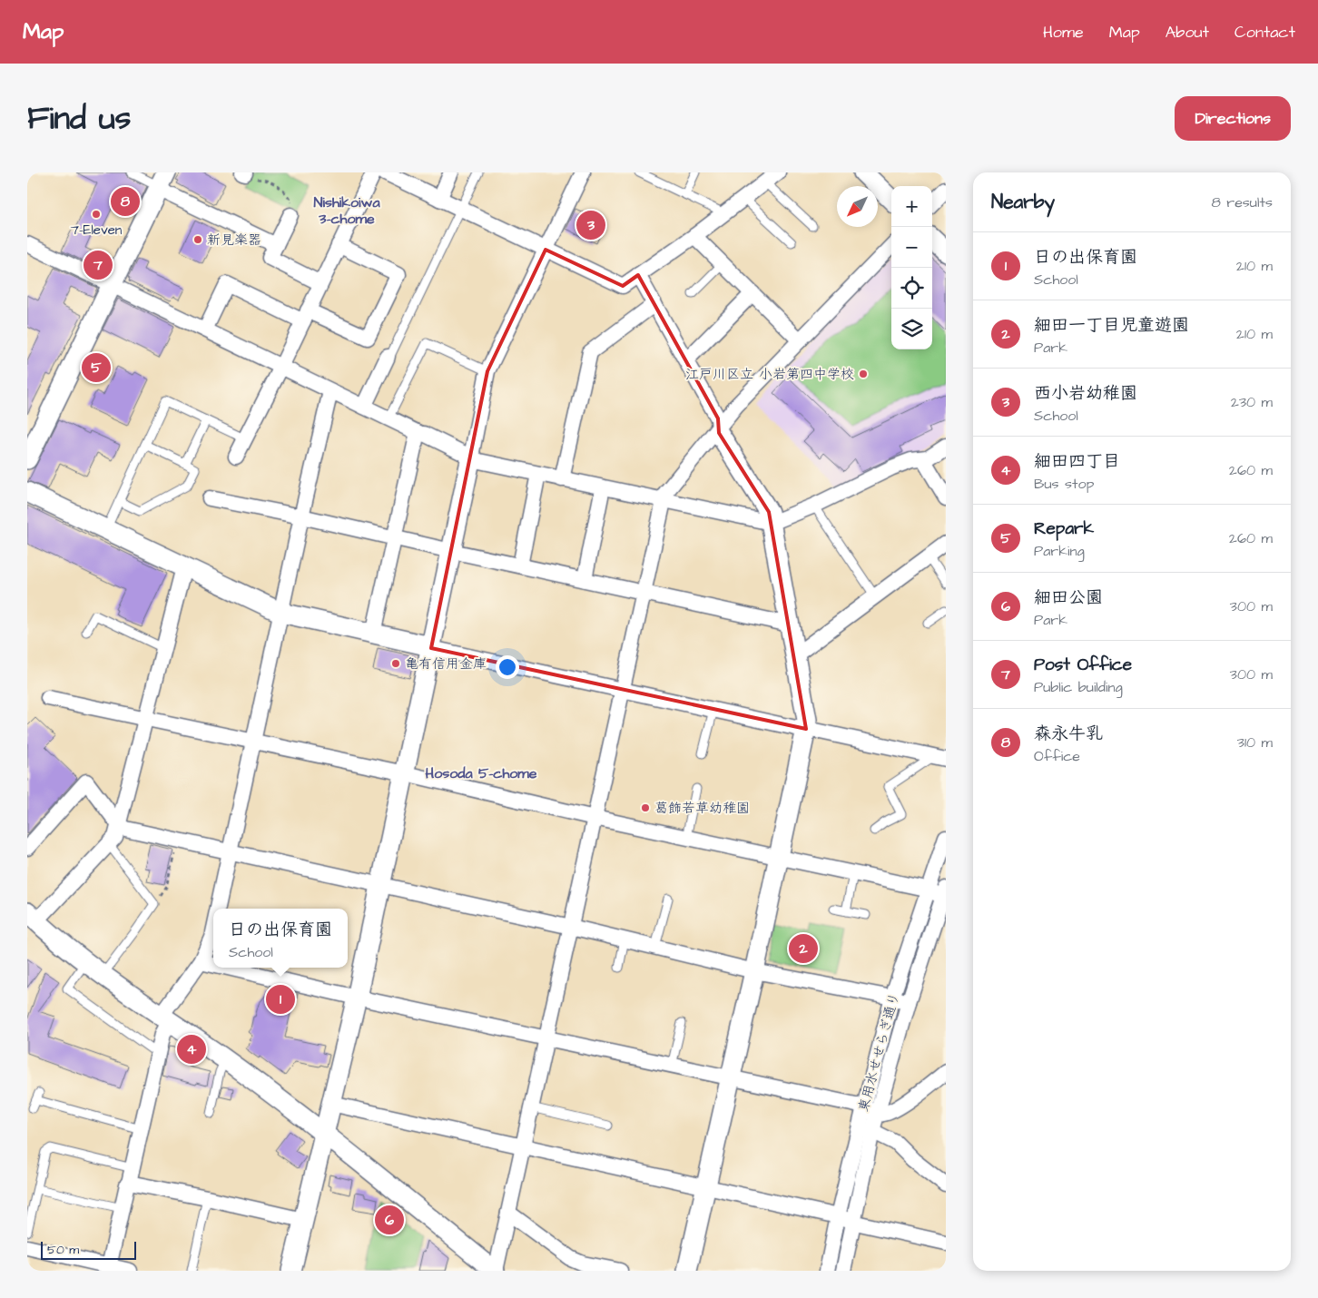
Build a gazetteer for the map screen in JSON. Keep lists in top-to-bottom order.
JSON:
{
  "streets": {
    "street": ["東用水せせらぎ通り"]
  },
  "districts": ["Nishikoiwa 3-chome", "Hosoda 5-chome"],
  "places": [
    "7-Eleven",
    "新見楽器",
    "江戸川区立 小岩第四中学校",
    "亀有信用金庫",
    "葛飾若草幼稚園"
  ],
  "scale_bar": "50 m",
  "north": "bottom left",
  "page": {
    "header": "Map",
    "nav": [
      "Home",
      "Map",
      "About",
      "Contact"
    ],
    "title": "Find us",
    "buttons": "Directions",
    "heading": ["Nearby", "8 results"],
    "pins": [
      "8",
      "3",
      "7",
      "5",
      "2",
      "1",
      "4",
      "6"
    ],
    "map_buttons": ["+", "−"],
    "list": [
      {
        "mark": "1",
        "name": "日の出保育園",
        "note": "School",
        "value": "210 m"
      },
      {
        "mark": "2",
        "name": "細田一丁目児童遊園",
        "note": "Park",
        "value": "210 m"
      },
      {
        "mark": "3",
        "name": "西小岩幼稚園",
        "note": "School",
        "value": "230 m"
      },
      {
        "mark": "4",
        "name": "細田四丁目",
        "note": "Bus stop",
        "value": "260 m"
      },
      {
        "mark": "5",
        "name": "Repark",
        "note": "Parking",
        "value": "260 m"
      },
      {
        "mark": "6",
        "name": "細田公園",
        "note": "Park",
        "value": "300 m"
      },
      {
        "mark": "7",
        "name": "Post Office",
        "note": "Public building",
        "value": "300 m"
      },
      {
        "mark": "8",
        "name": "森永牛乳",
        "note": "Office",
        "value": "310 m"
      }
    ],
    "popup": ["日の出保育園", "School"],
    "scale": "50 m"
  }
}
